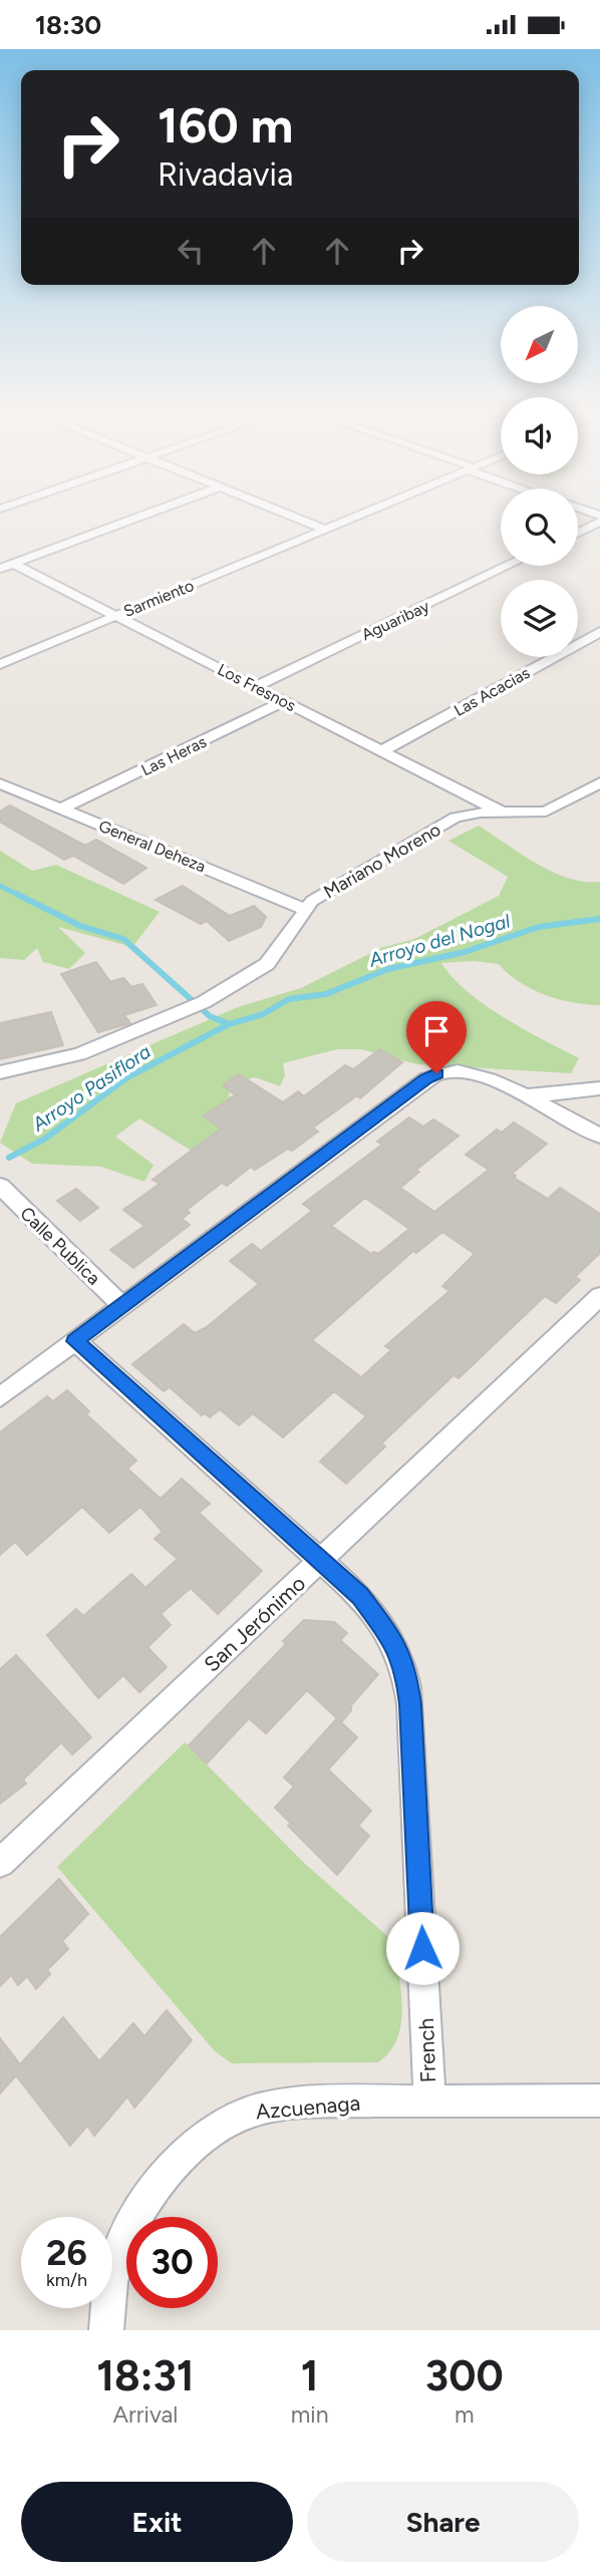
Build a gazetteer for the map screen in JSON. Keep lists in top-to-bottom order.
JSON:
{
  "streets": {
    "street": [
      "Sarmiento",
      "Aguaribay",
      "Los Fresnos",
      "Las Acacias",
      "Las Heras",
      "General Deheza",
      "Mariano Moreno",
      "Calle Publica",
      "San Jerónimo",
      "French",
      "Azcuenaga"
    ]
  },
  "crossings": [
    ["Sarmiento", "Los Fresnos"],
    ["Aguaribay", "Los Fresnos"],
    ["Los Fresnos", "Las Acacias"],
    ["Los Fresnos", "Las Heras"],
    ["Los Fresnos", "Mariano Moreno"],
    ["Las Heras", "General Deheza"],
    ["General Deheza", "Mariano Moreno"],
    ["San Jerónimo", "French"],
    ["French", "Azcuenaga"]
  ],
  "water": ["Arroyo del Nogal", "Arroyo Pasiflora"],
  "north": "bottom left",
  "page": {
    "status": "18:30",
    "turn": ["160 m", "Rivadavia"],
    "speed": "26 km/h",
    "limit": "30",
    "eta": [
      "18:31",
      "Arrival",
      "1",
      "min",
      "300",
      "m"
    ],
    "buttons": ["Exit", "Share"]
  }
}
